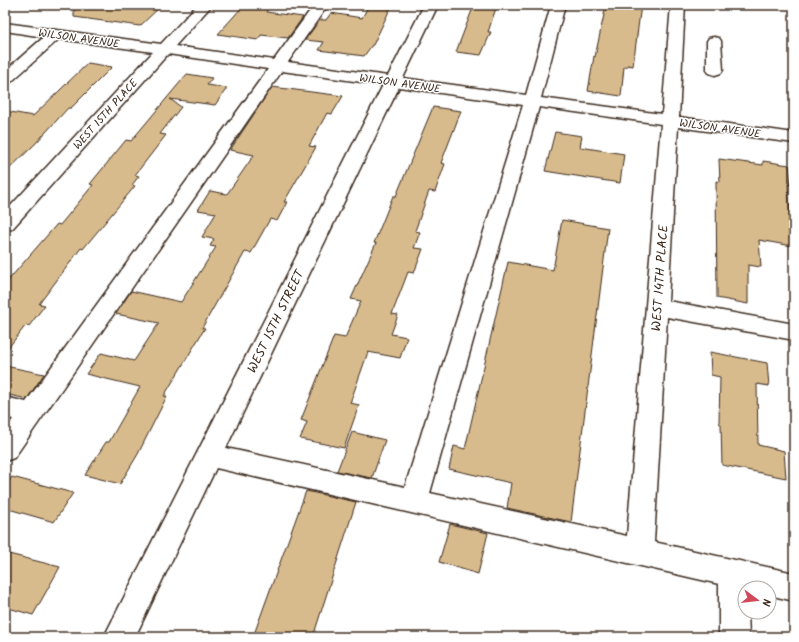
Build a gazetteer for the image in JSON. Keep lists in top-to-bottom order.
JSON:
{
  "streets": {
    "street": [
      "WILSON AVENUE",
      "WEST 15TH PLACE",
      "WEST 14TH PLACE",
      "WEST 15TH STREET"
    ]
  },
  "crossings": [
    ["WILSON AVENUE", "WEST 15TH PLACE"],
    ["WILSON AVENUE", "WEST 14TH PLACE"],
    ["WILSON AVENUE", "WEST 15TH STREET"]
  ],
  "north": "right"
}
